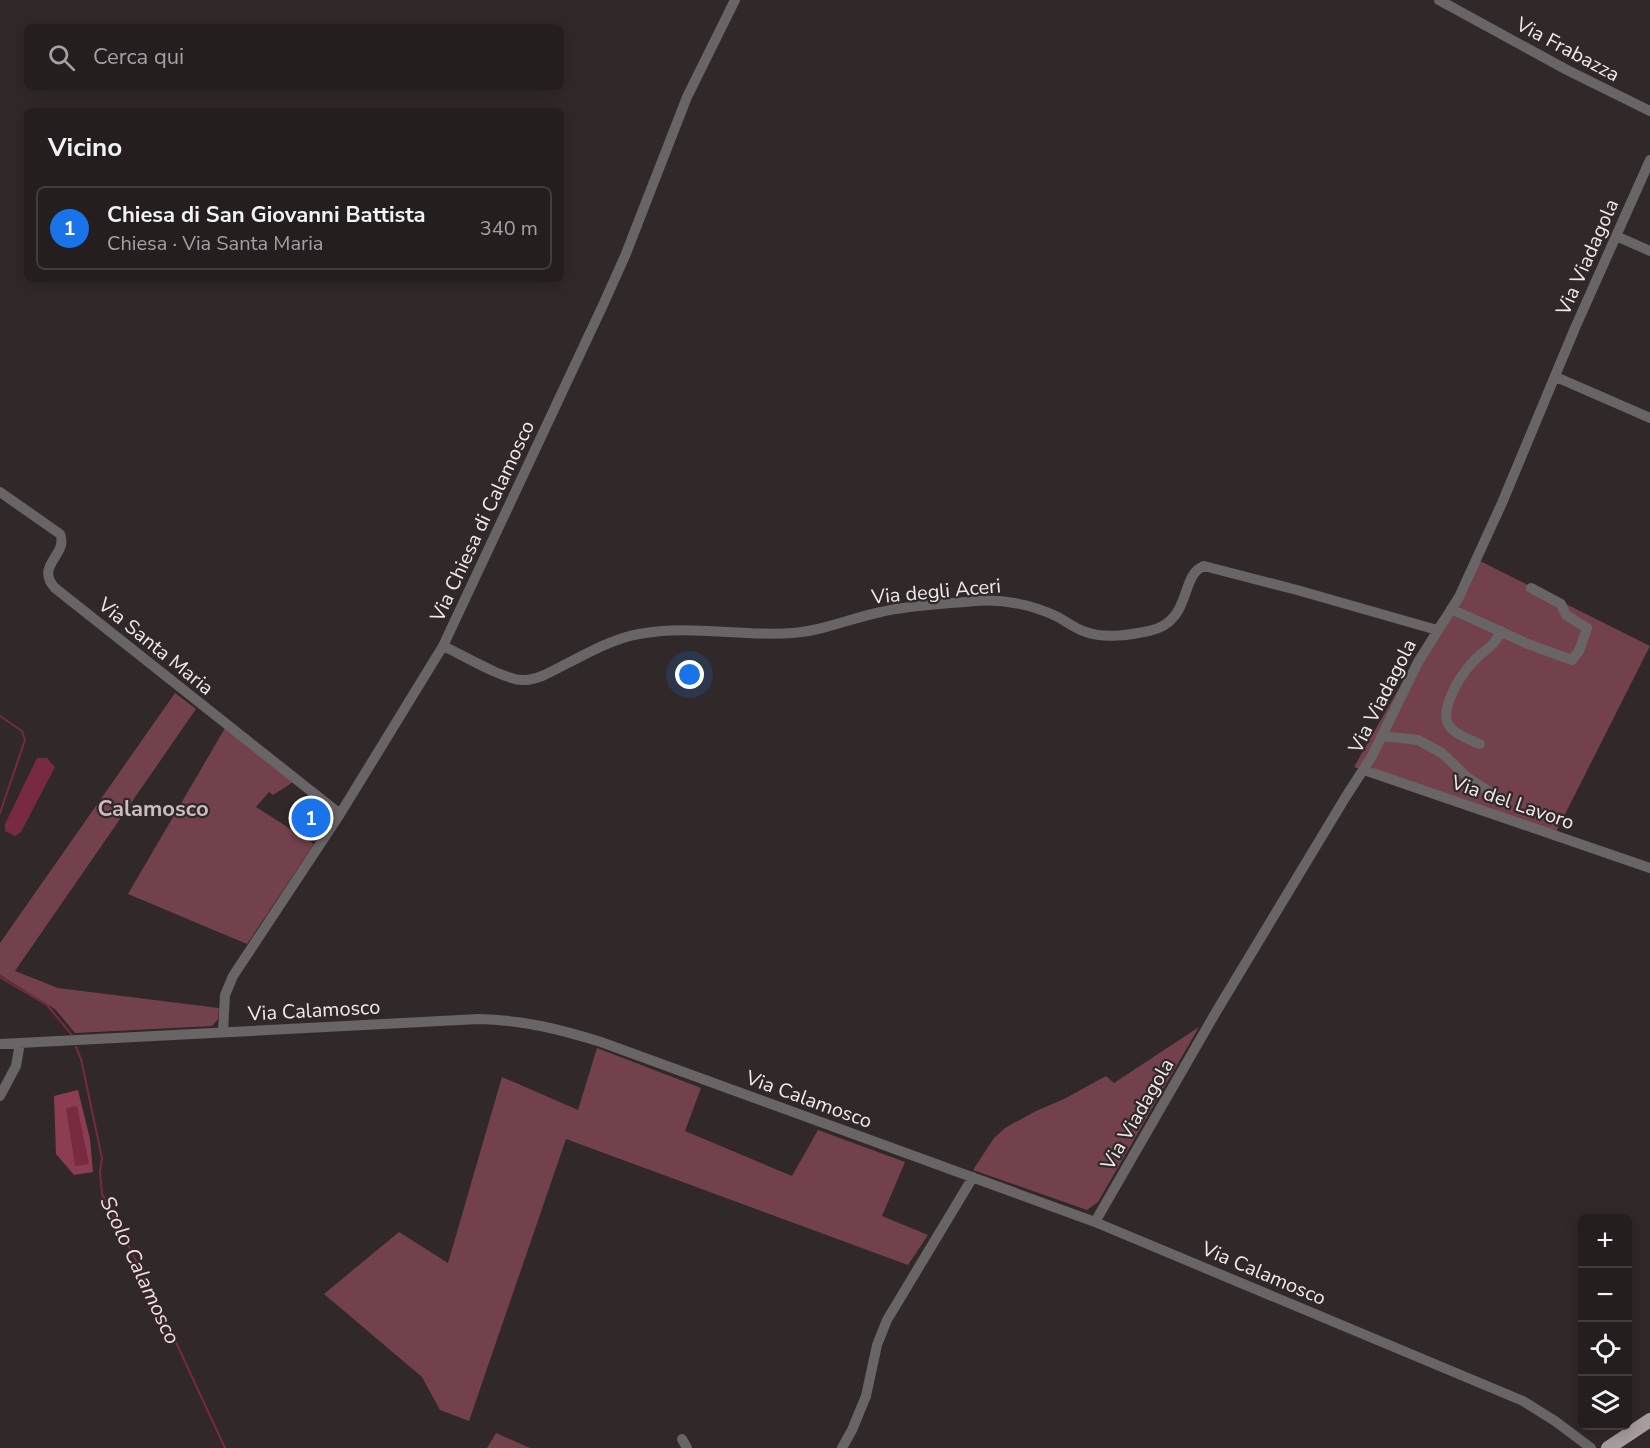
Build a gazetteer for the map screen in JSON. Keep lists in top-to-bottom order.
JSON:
{
  "streets": {
    "street": [
      "Via Frabazza",
      "Via Viadagola",
      "Via Chiesa di Calamosco",
      "Via degli Aceri",
      "Via Santa Maria",
      "Via del Lavoro",
      "Via Calamosco"
    ]
  },
  "crossings": [
    ["Via Viadagola", "Via degli Aceri"],
    ["Via Viadagola", "Via del Lavoro"],
    ["Via Viadagola", "Via Calamosco"],
    ["Via Chiesa di Calamosco", "Via degli Aceri"],
    ["Via Chiesa di Calamosco", "Via Santa Maria"],
    ["Via Chiesa di Calamosco", "Via Calamosco"]
  ],
  "districts": ["Calamosco"],
  "water": ["Scolo Calamosco"],
  "page": {
    "search": "Cerca qui",
    "heading": "Vicino",
    "list": [
      {
        "mark": "1",
        "name": "Chiesa di San Giovanni Battista",
        "note": "Chiesa · Via Santa Maria",
        "value": "340 m"
      }
    ],
    "pins": "1",
    "map_buttons": ["+", "−"]
  }
}
